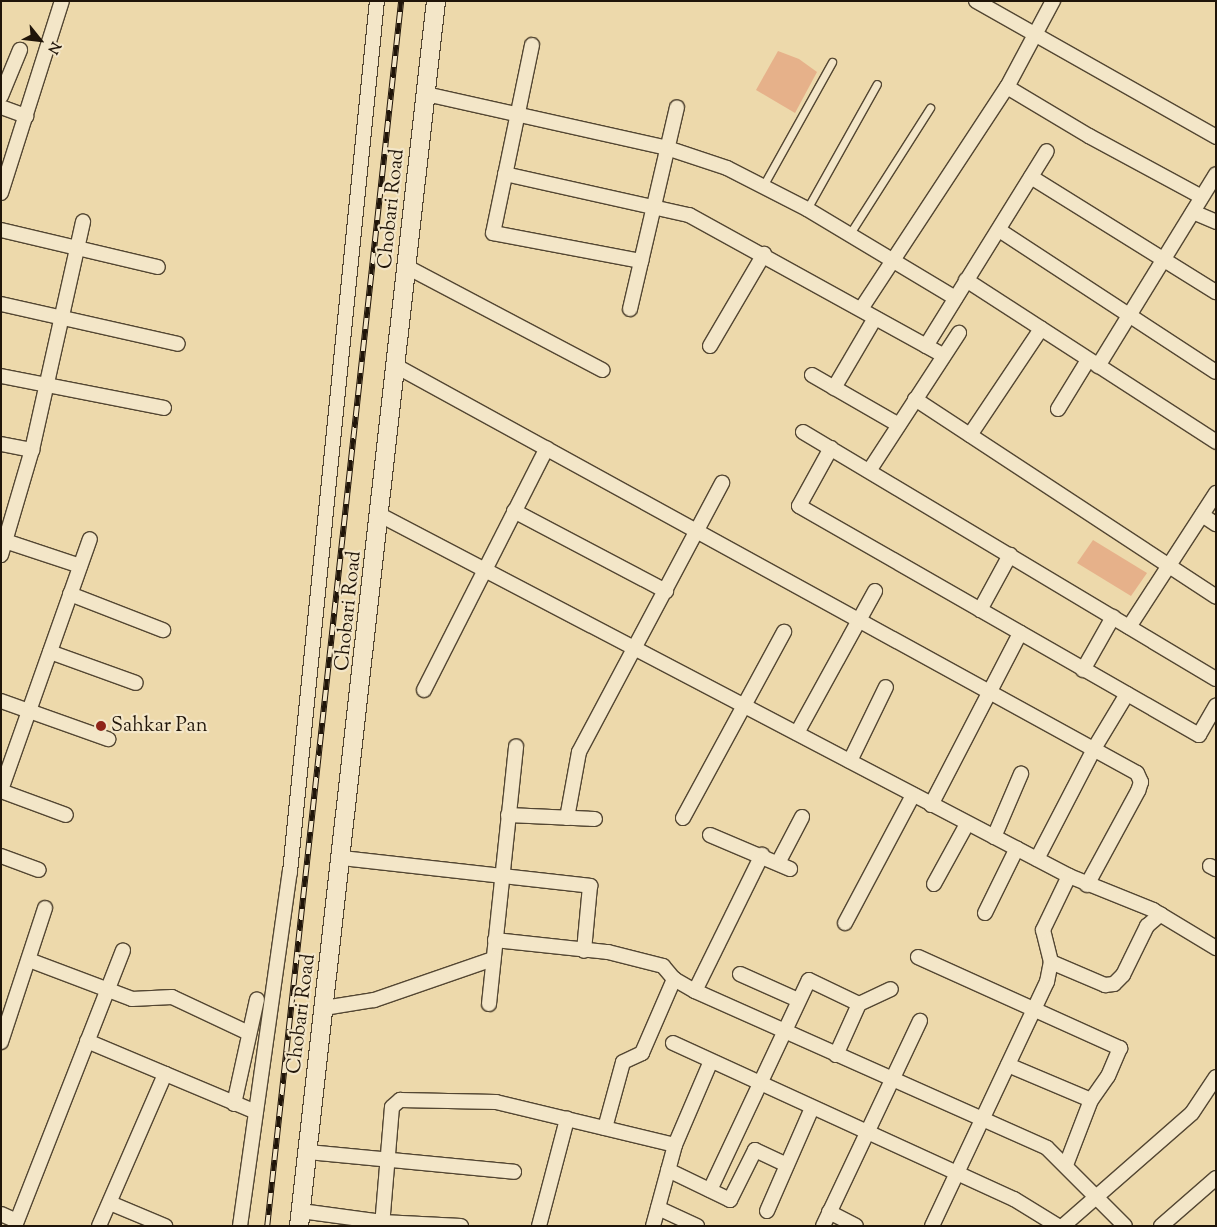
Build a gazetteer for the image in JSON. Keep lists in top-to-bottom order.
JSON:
{
  "streets": {
    "street": ["Chobari Road"]
  },
  "places": ["Sahkar Pan"],
  "north": "bottom right"
}
